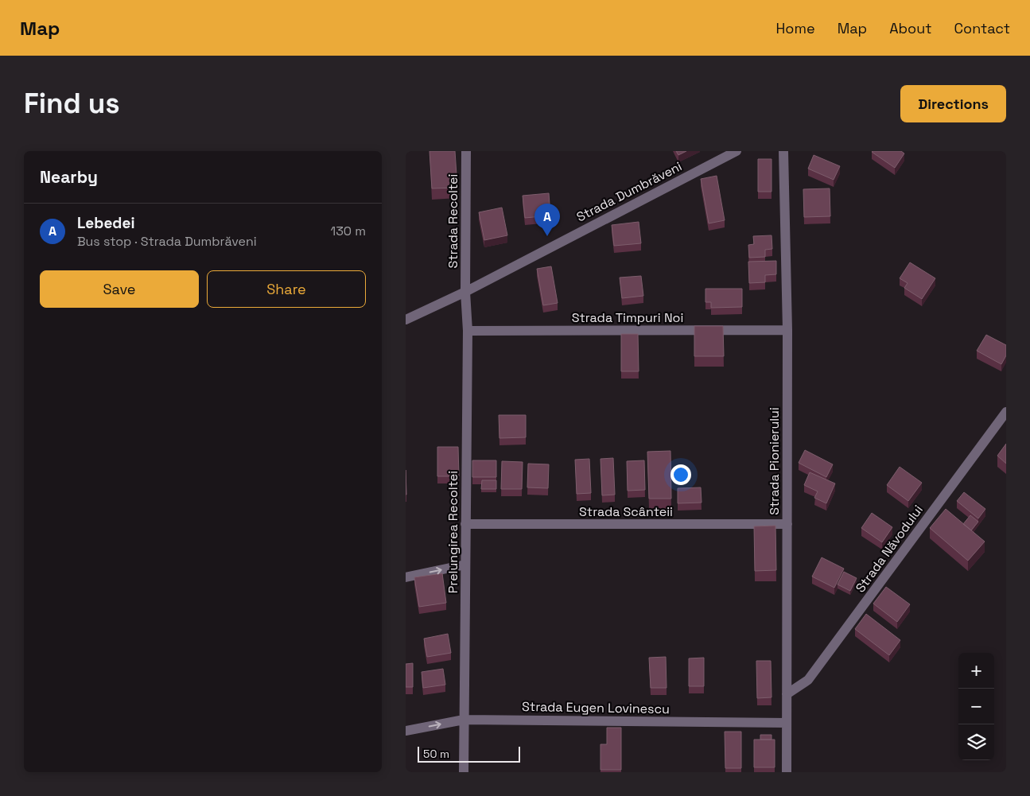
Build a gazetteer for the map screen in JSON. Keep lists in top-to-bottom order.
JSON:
{
  "streets": {
    "street": [
      "Strada Dumbrăveni",
      "Strada Recoltei",
      "Strada Timpuri Noi",
      "Strada Pionierului",
      "Strada Scânteii",
      "Prelungirea Recoltei",
      "Strada Năvodului",
      "Strada Eugen Lovinescu"
    ]
  },
  "crossings": [
    ["Strada Dumbrăveni", "Strada Recoltei"],
    ["Strada Dumbrăveni", "Prelungirea Recoltei"],
    ["Strada Recoltei", "Prelungirea Recoltei"],
    ["Strada Timpuri Noi", "Strada Pionierului"],
    ["Strada Timpuri Noi", "Prelungirea Recoltei"],
    ["Strada Pionierului", "Strada Scânteii"],
    ["Strada Pionierului", "Strada Năvodului"],
    ["Strada Pionierului", "Strada Eugen Lovinescu"],
    ["Strada Scânteii", "Prelungirea Recoltei"],
    ["Prelungirea Recoltei", "Strada Eugen Lovinescu"]
  ],
  "scale_bar": "50 m",
  "page": {
    "header": "Map",
    "nav": [
      "Home",
      "Map",
      "About",
      "Contact"
    ],
    "buttons": [
      "Directions",
      ["Save", "Share"]
    ],
    "title": "Find us",
    "heading": "Nearby",
    "list": [
      {
        "mark": "A",
        "name": "Lebedei",
        "note": "Bus stop · Strada Dumbrăveni",
        "value": "130 m"
      }
    ],
    "pins": "A",
    "map_buttons": ["+", "−"],
    "scale": "50 m"
  }
}
